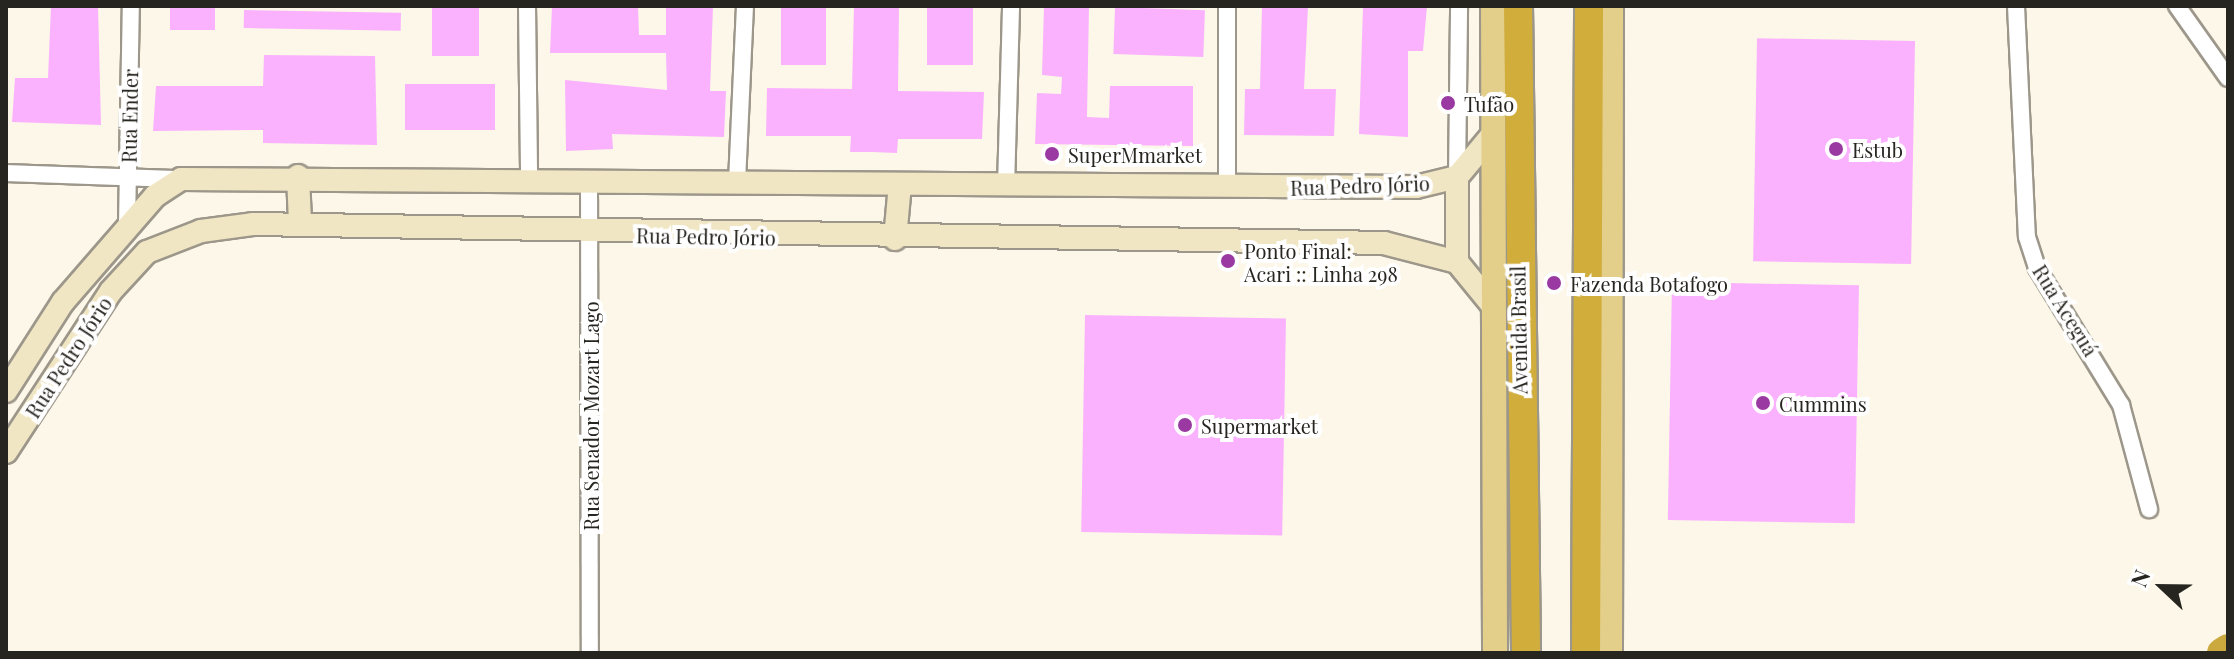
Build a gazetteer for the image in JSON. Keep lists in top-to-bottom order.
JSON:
{
  "streets": {
    "highway": ["Avenida Brasil"],
    "main road": ["Rua Pedro Jório"],
    "street": ["Rua Ender", "Rua Aceguá", "Rua Senador Mozart Lago"]
  },
  "crossings": [
    ["Rua Ender", "Rua Pedro Jório"],
    ["Rua Pedro Jório", "Avenida Brasil"],
    ["Rua Pedro Jório", "Rua Senador Mozart Lago"]
  ],
  "places": [
    "Tufão",
    "Estub",
    "SuperMmarket",
    "Ponto Final: Acari :: Linha 298",
    "Fazenda Botafogo",
    "Cummins",
    "Supermarket"
  ],
  "north": "left"
}
